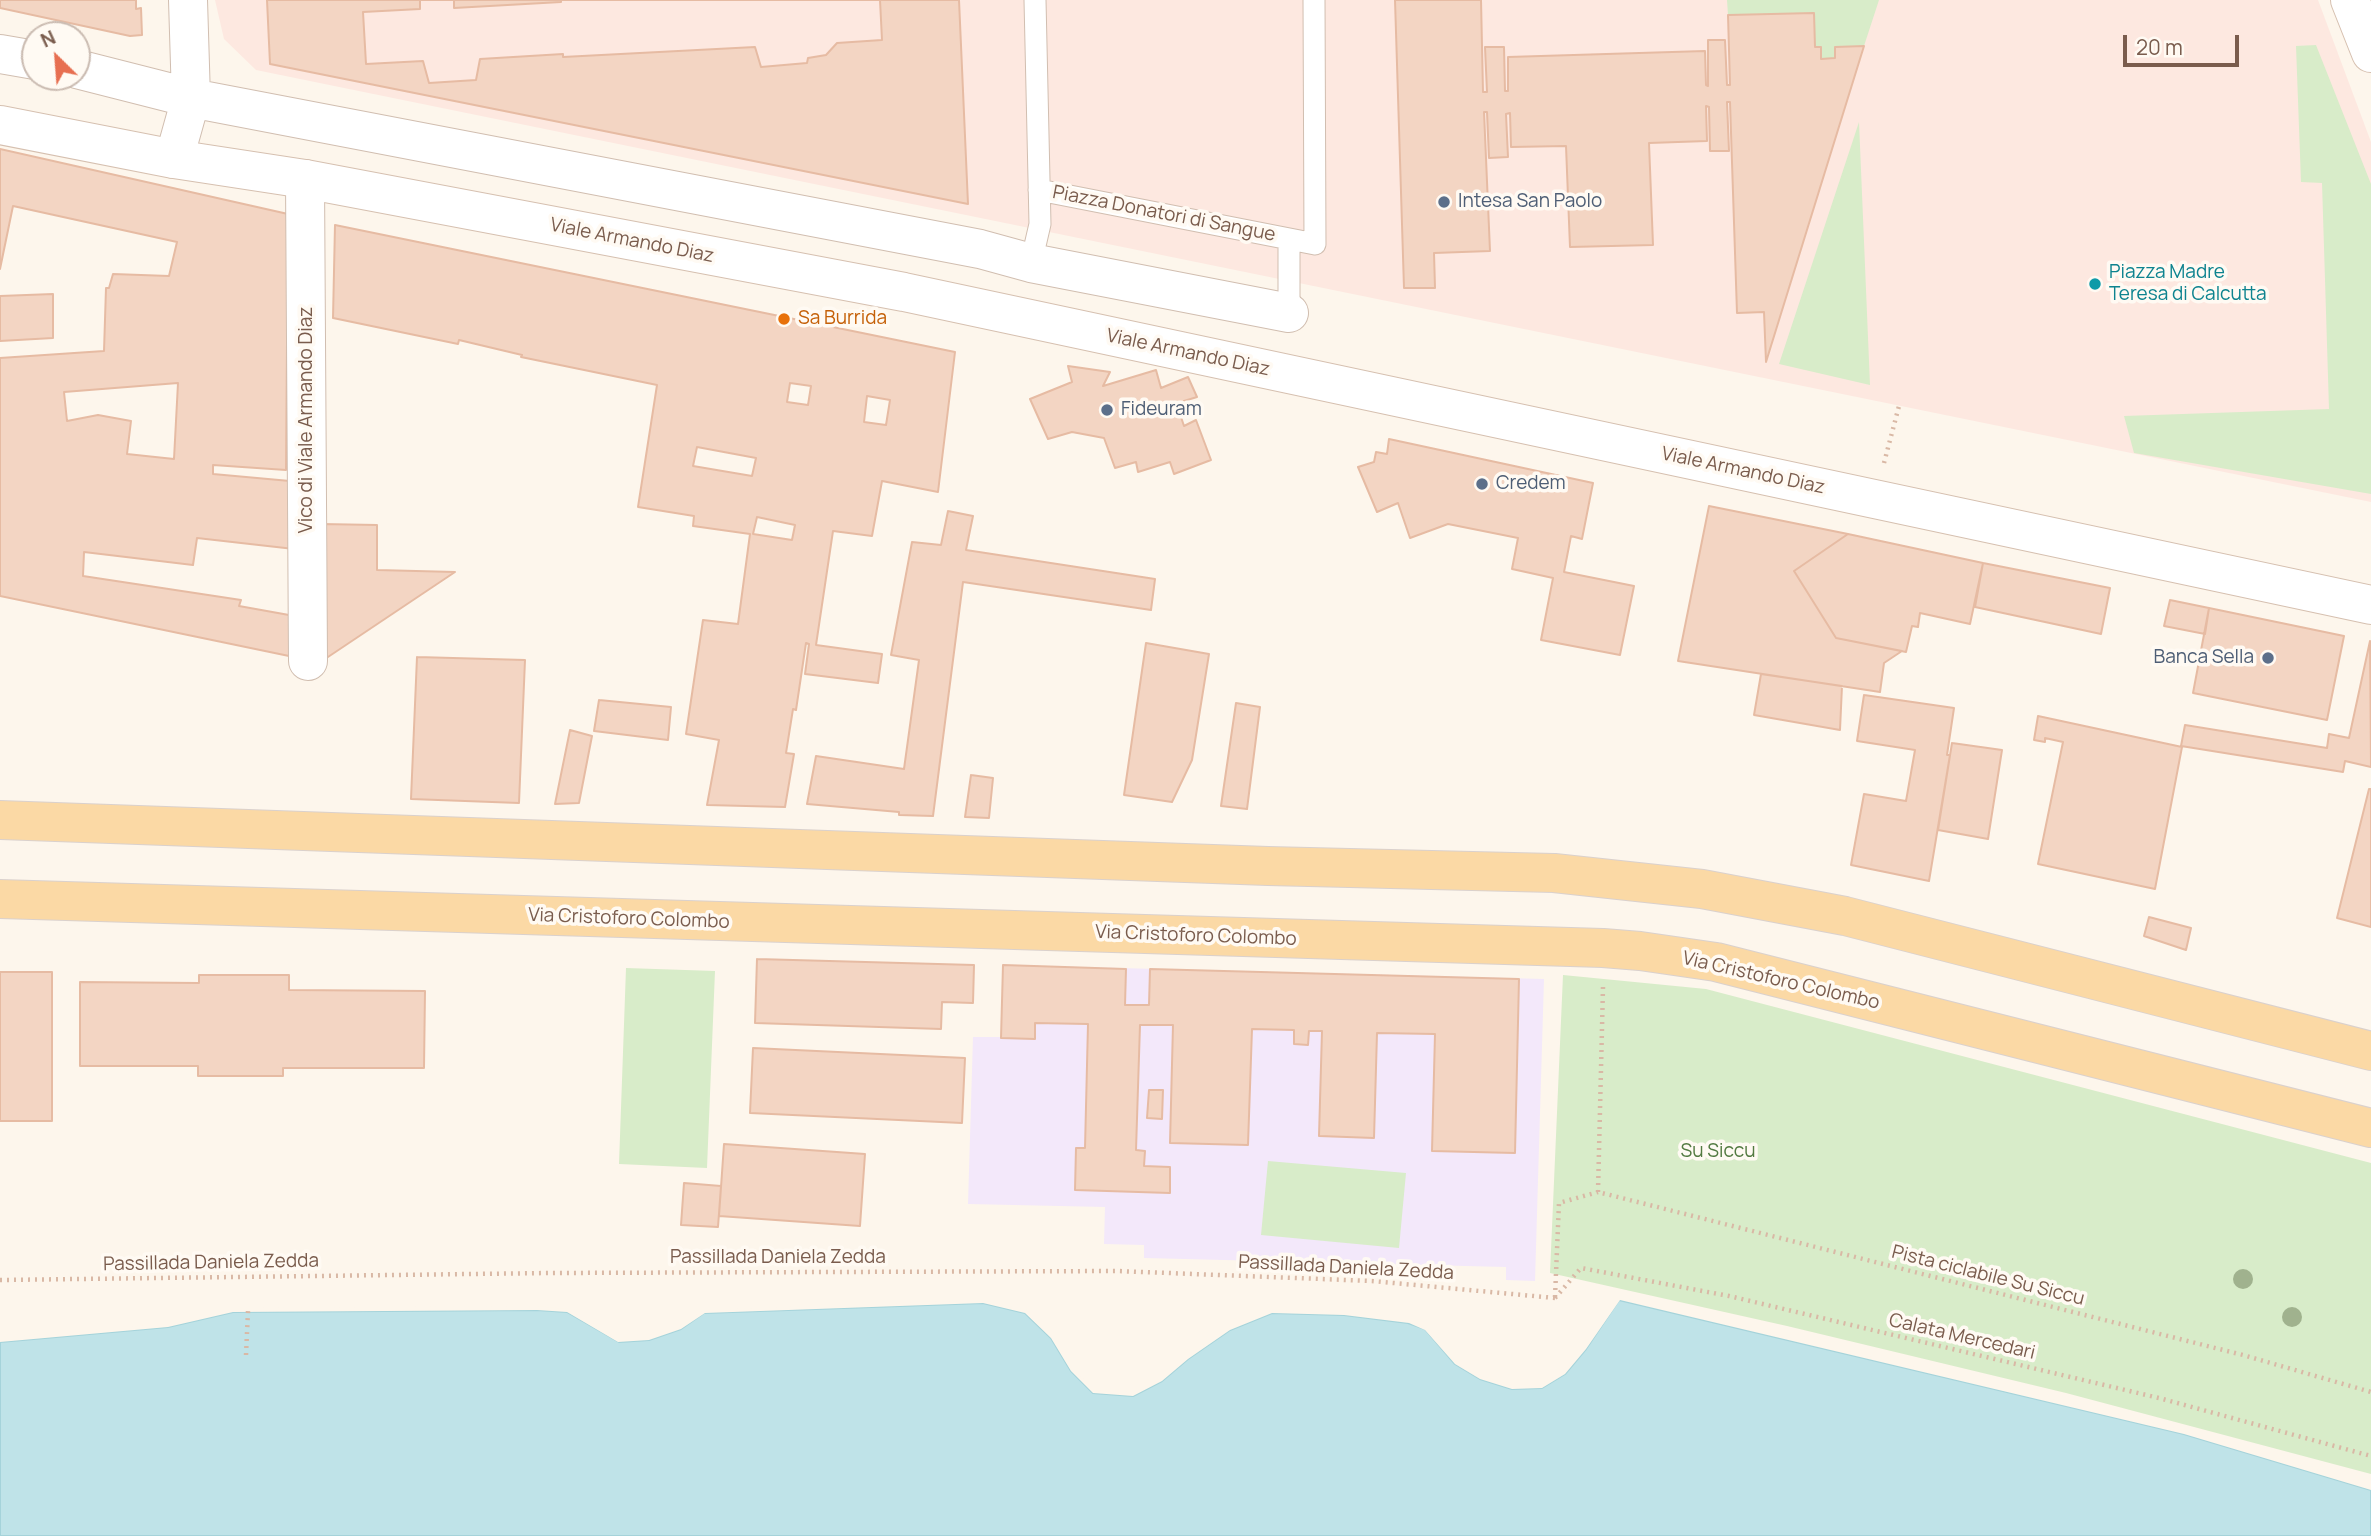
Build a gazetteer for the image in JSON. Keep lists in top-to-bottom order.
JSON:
{
  "streets": {
    "main road": ["Viale Armando Diaz", "Vico di Viale Armando Diaz", "Via Cristoforo Colombo"],
    "lane": ["Piazza Donatori di Sangue"],
    "path": ["Passillada Daniela Zedda", "Pista ciclabile Su Siccu", "Calata Mercedari"]
  },
  "crossings": [
    ["Viale Armando Diaz", "Vico di Viale Armando Diaz"],
    ["Passillada Daniela Zedda", "Pista ciclabile Su Siccu"],
    ["Passillada Daniela Zedda", "Calata Mercedari"],
    ["Pista ciclabile Su Siccu", "Calata Mercedari"]
  ],
  "parks": ["Su Siccu"],
  "places": [
    "Intesa San Paolo",
    "Piazza Madre Teresa di Calcutta",
    "Sa Burrida",
    "Fideuram",
    "Credem",
    "Banca Sella"
  ],
  "scale_bar": "20 m",
  "north": "top left"
}
